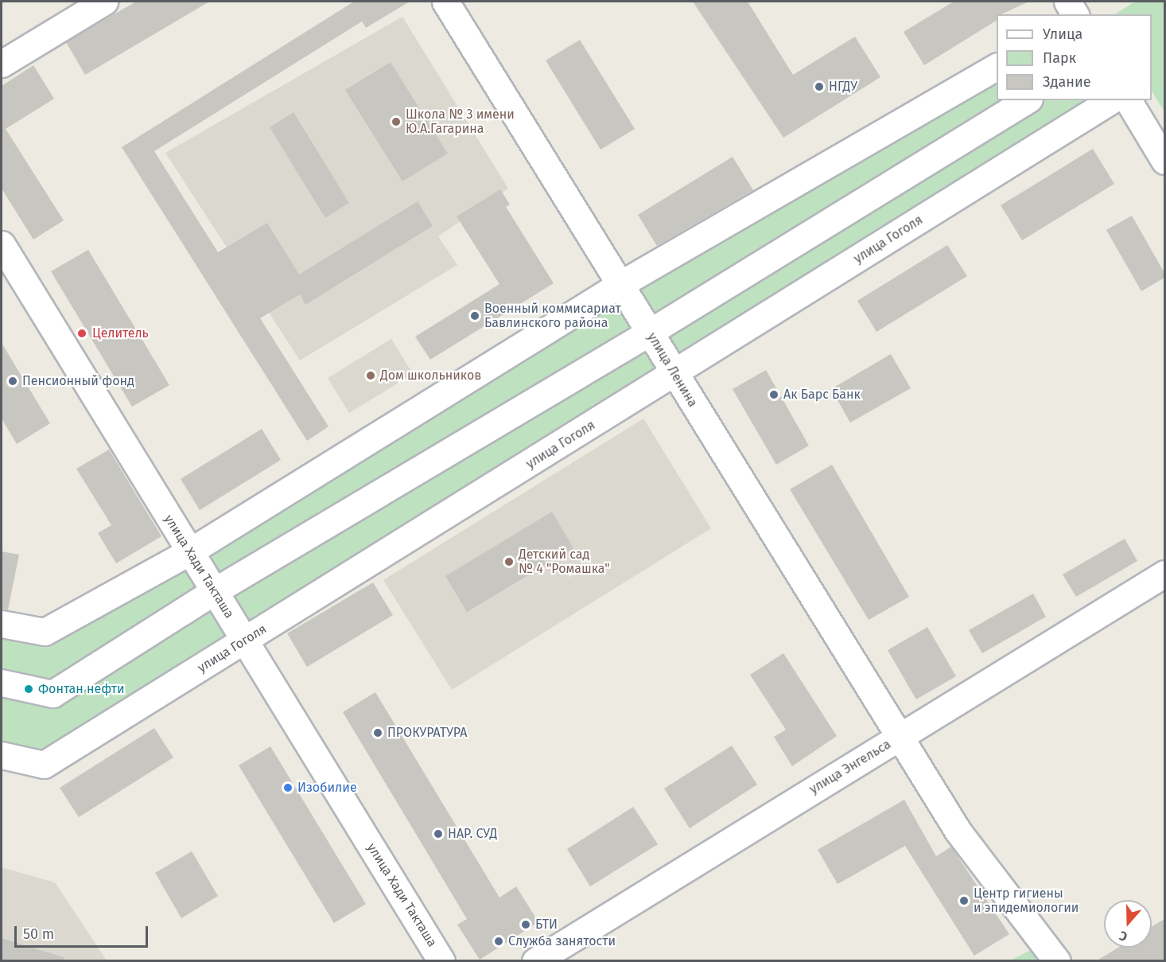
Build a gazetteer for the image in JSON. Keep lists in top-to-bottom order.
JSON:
{
  "streets": {
    "street": [
      "улица Гоголя",
      "улица Ленина",
      "улица Хади Такташа",
      "улица Энгельса"
    ]
  },
  "crossings": [
    ["улица Гоголя", "улица Ленина"],
    ["улица Гоголя", "улица Хади Такташа"],
    ["улица Ленина", "улица Энгельса"]
  ],
  "places": [
    "НГДУ",
    "Школа № 3 имени Ю.А.Гагарина",
    "Военный коммисариат Бавлинского района",
    "Целитель",
    "Дом школьников",
    "Пенсионный фонд",
    "Ак Барс Банк",
    "Детский сад № 4 \"Ромашка\"",
    "Фонтан нефти",
    "ПРОКУРАТУРА",
    "Изобилие",
    "НАР. СУД",
    "Центр гигиены и эпидемиологии",
    "БТИ",
    "Служба занятости"
  ],
  "legend": ["Улица", "Парк", "Здание"],
  "scale_bar": "50 m",
  "north": "bottom"
}
